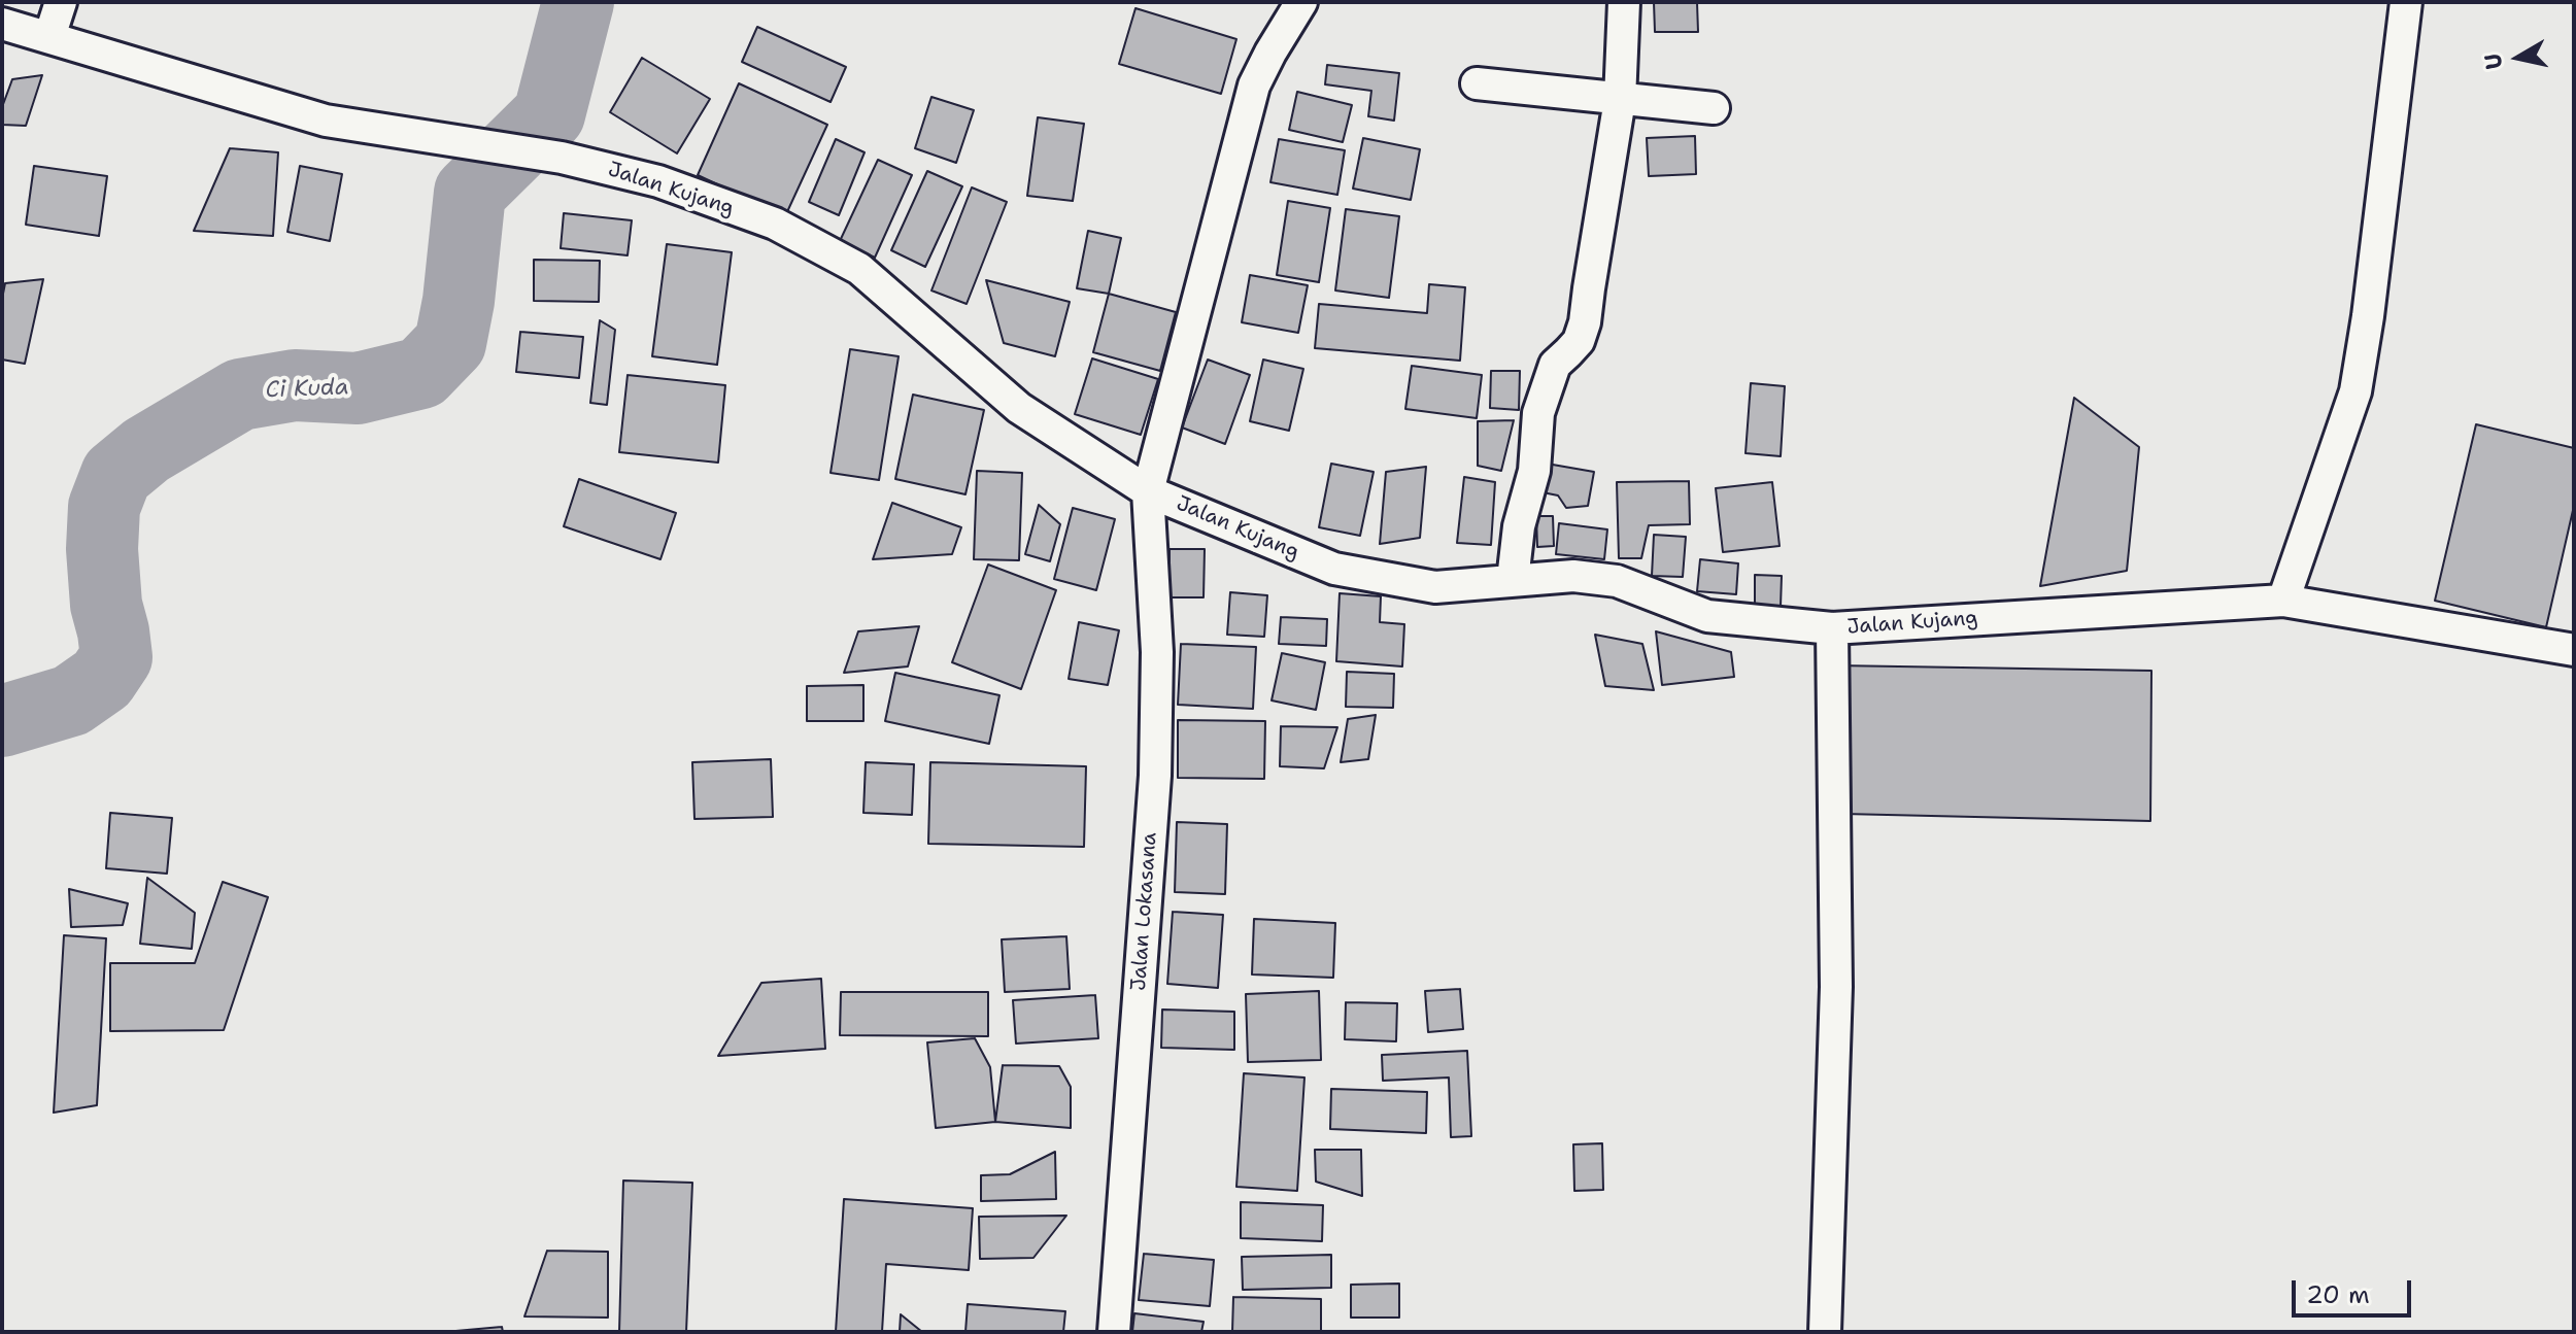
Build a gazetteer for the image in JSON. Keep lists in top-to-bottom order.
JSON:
{
  "streets": {
    "street": ["Jalan Kujang", "Jalan Lokasana"]
  },
  "crossings": [
    ["Jalan Kujang", "Jalan Lokasana"]
  ],
  "water": ["Ci Kuda"],
  "scale_bar": "20 m",
  "north": "left"
}
